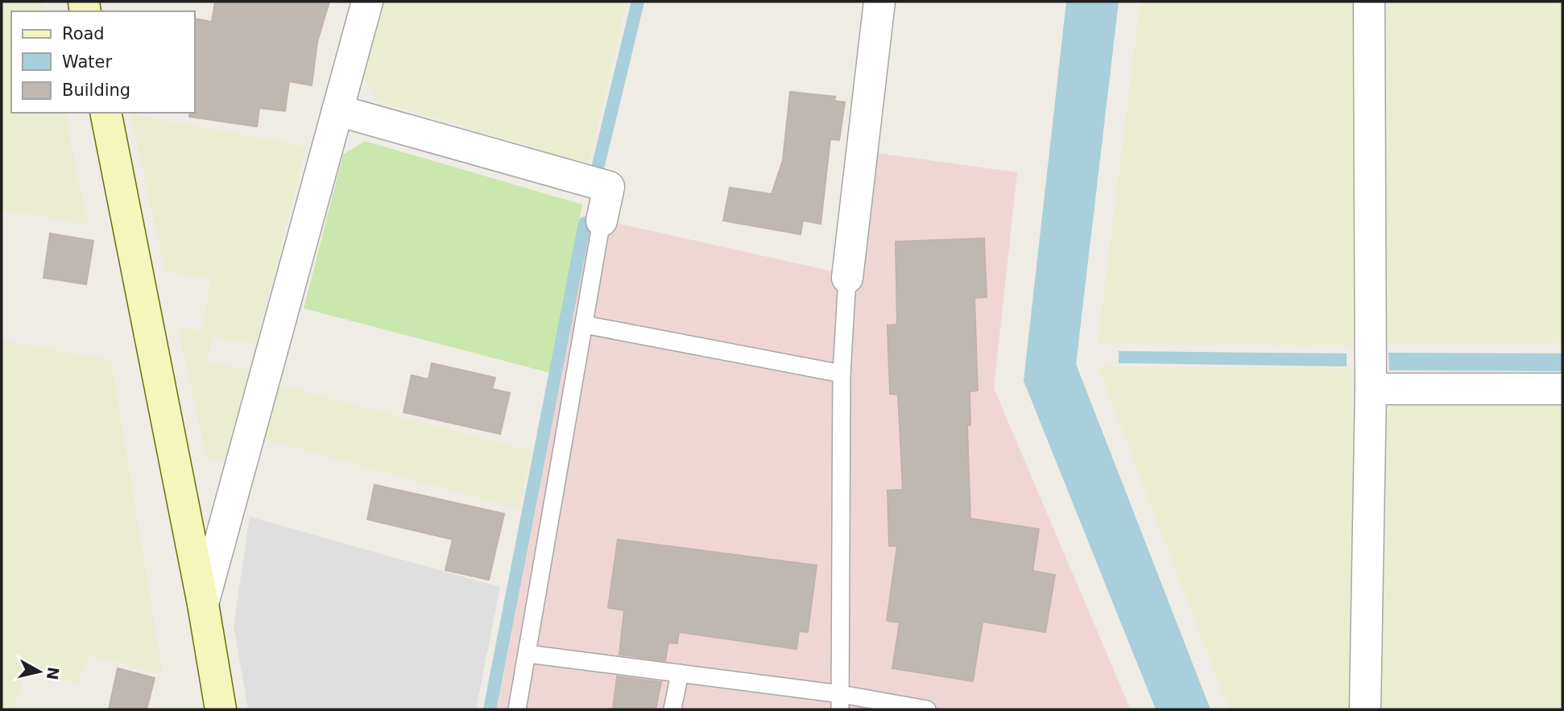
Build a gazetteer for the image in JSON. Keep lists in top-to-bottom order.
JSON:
{
  "legend": ["Road", "Water", "Building"],
  "north": "right"
}
